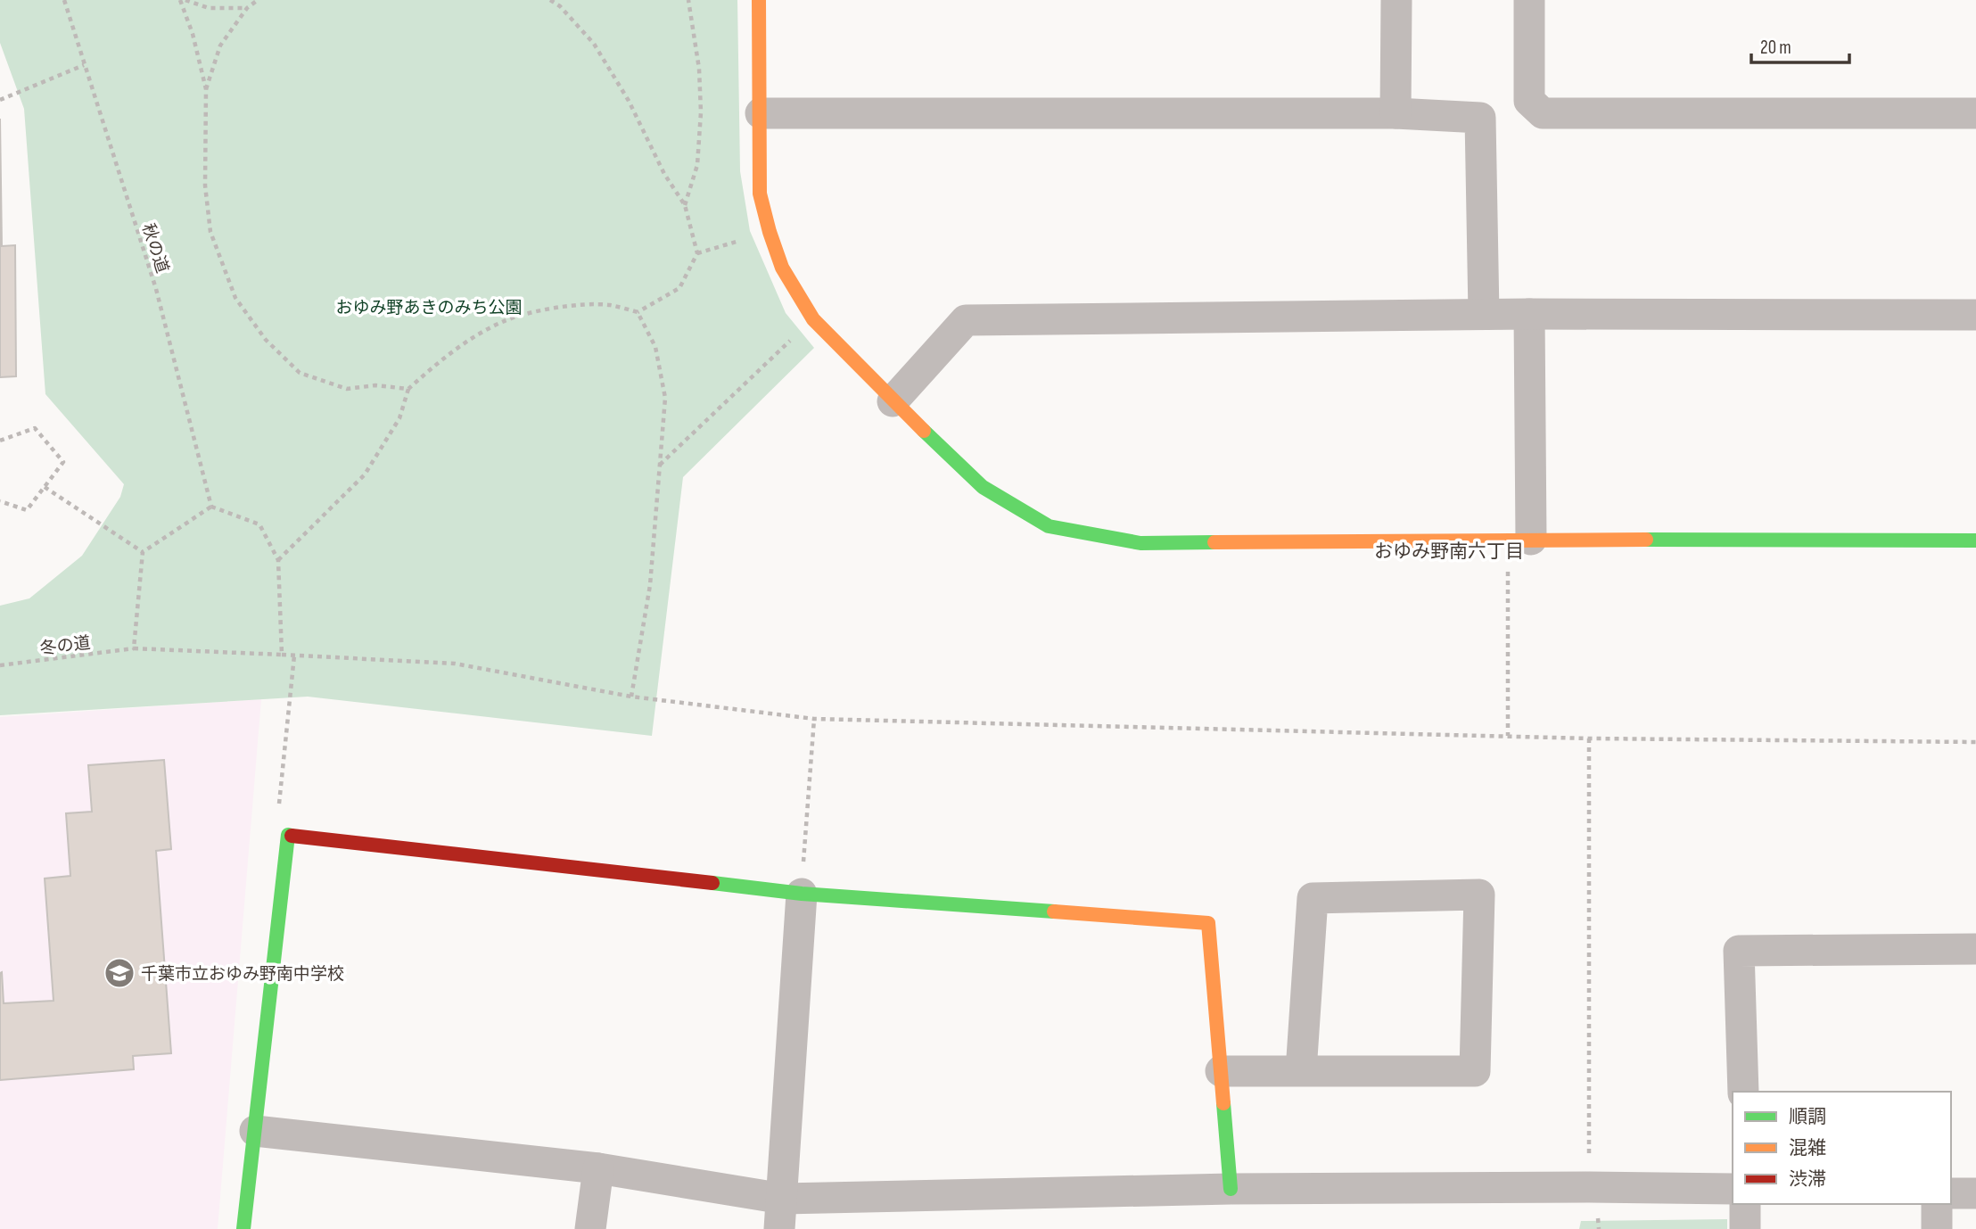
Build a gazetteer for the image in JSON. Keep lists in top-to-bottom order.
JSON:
{
  "streets": {
    "path": ["秋の道", "冬の道"]
  },
  "districts": ["おゆみ野南六丁目"],
  "parks": ["おゆみ野あきのみち公園"],
  "places": {
    "school or university": ["千葉市立おゆみ野南中学校"]
  },
  "legend": ["順調", "混雑", "渋滞"],
  "scale_bar": "20 m"
}
